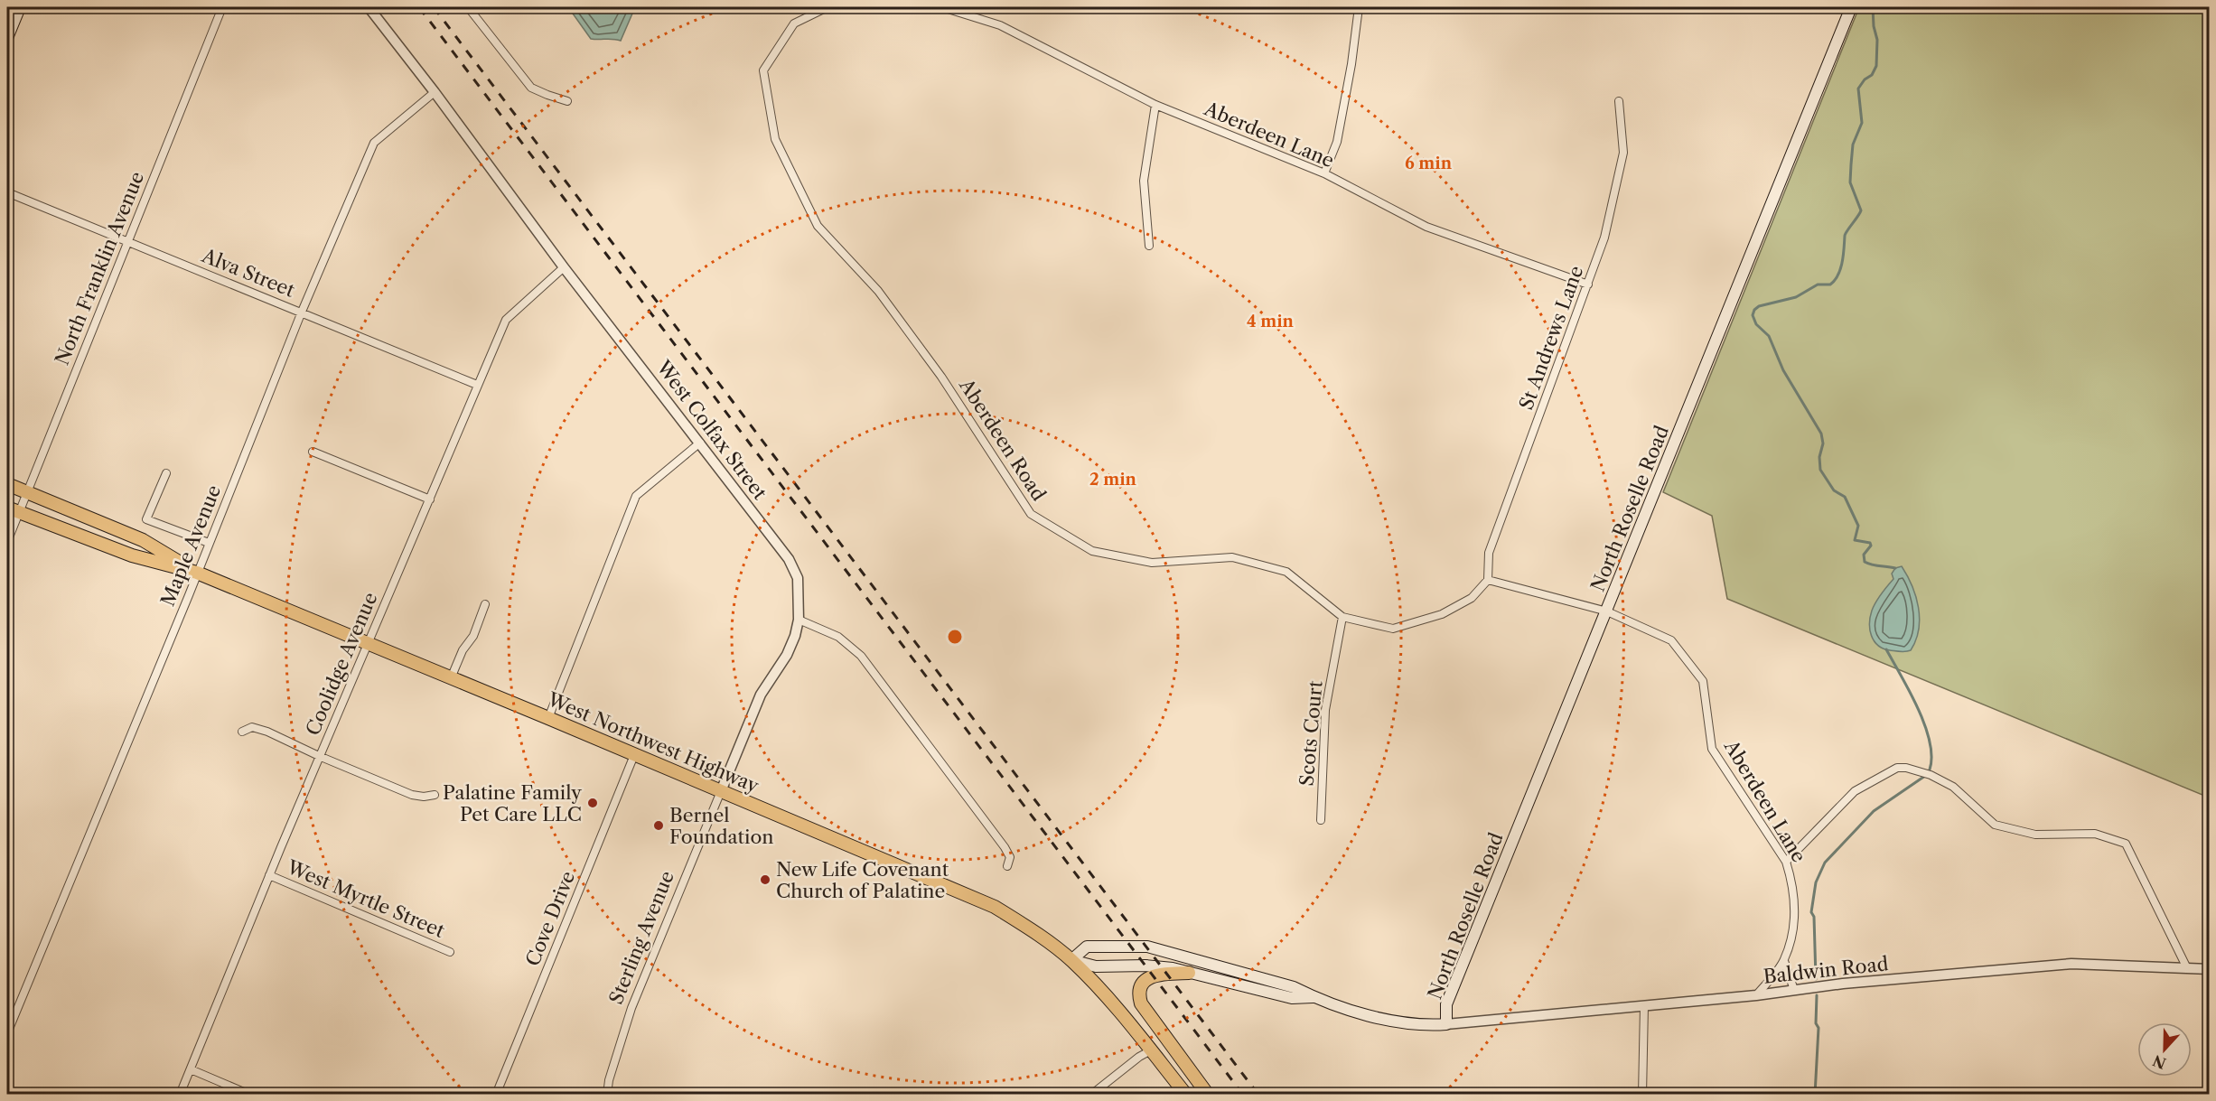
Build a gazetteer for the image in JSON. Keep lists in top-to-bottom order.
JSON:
{
  "streets": {
    "main road": ["North Roselle Road", "West Northwest Highway"],
    "street": [
      "Aberdeen Lane",
      "North Franklin Avenue",
      "Alva Street",
      "St Andrews Lane",
      "West Colfax Street",
      "Aberdeen Road",
      "Maple Avenue",
      "Coolidge Avenue",
      "Scots Court",
      "West Myrtle Street",
      "Cove Drive",
      "Sterling Avenue",
      "Baldwin Road"
    ]
  },
  "crossings": [
    ["Aberdeen Lane", "St Andrews Lane"],
    ["Aberdeen Lane", "North Roselle Road"],
    ["Aberdeen Lane", "Baldwin Road"],
    ["North Franklin Avenue", "Alva Street"],
    ["North Franklin Avenue", "West Northwest Highway"],
    ["Alva Street", "Maple Avenue"],
    ["Alva Street", "Coolidge Avenue"],
    ["St Andrews Lane", "Aberdeen Road"],
    ["West Colfax Street", "Maple Avenue"],
    ["West Colfax Street", "Coolidge Avenue"],
    ["West Colfax Street", "Sterling Avenue"],
    ["Aberdeen Road", "Scots Court"],
    ["North Roselle Road", "Baldwin Road"],
    ["Maple Avenue", "West Northwest Highway"],
    ["Coolidge Avenue", "West Northwest Highway"],
    ["Coolidge Avenue", "West Myrtle Street"],
    ["West Northwest Highway", "Cove Drive"],
    ["West Northwest Highway", "Sterling Avenue"]
  ],
  "places": ["Palatine Family Pet Care LLC", "Bernel Foundation", "New Life Covenant Church of Palatine"],
  "north": "bottom",
  "rings": ["6 min", "4 min", "2 min"]
}
